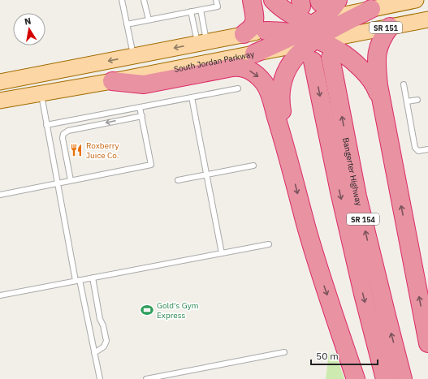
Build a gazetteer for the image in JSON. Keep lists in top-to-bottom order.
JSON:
{
  "streets": {
    "highway": ["Bangerter Highway", "SR 154"],
    "main road": ["SR 151", "South Jordan Parkway"]
  },
  "places": {
    "restaurant": ["Roxberry Juice Co."],
    "sports": ["Gold's Gym Express"]
  },
  "scale_bar": "50 m",
  "north": "top"
}
